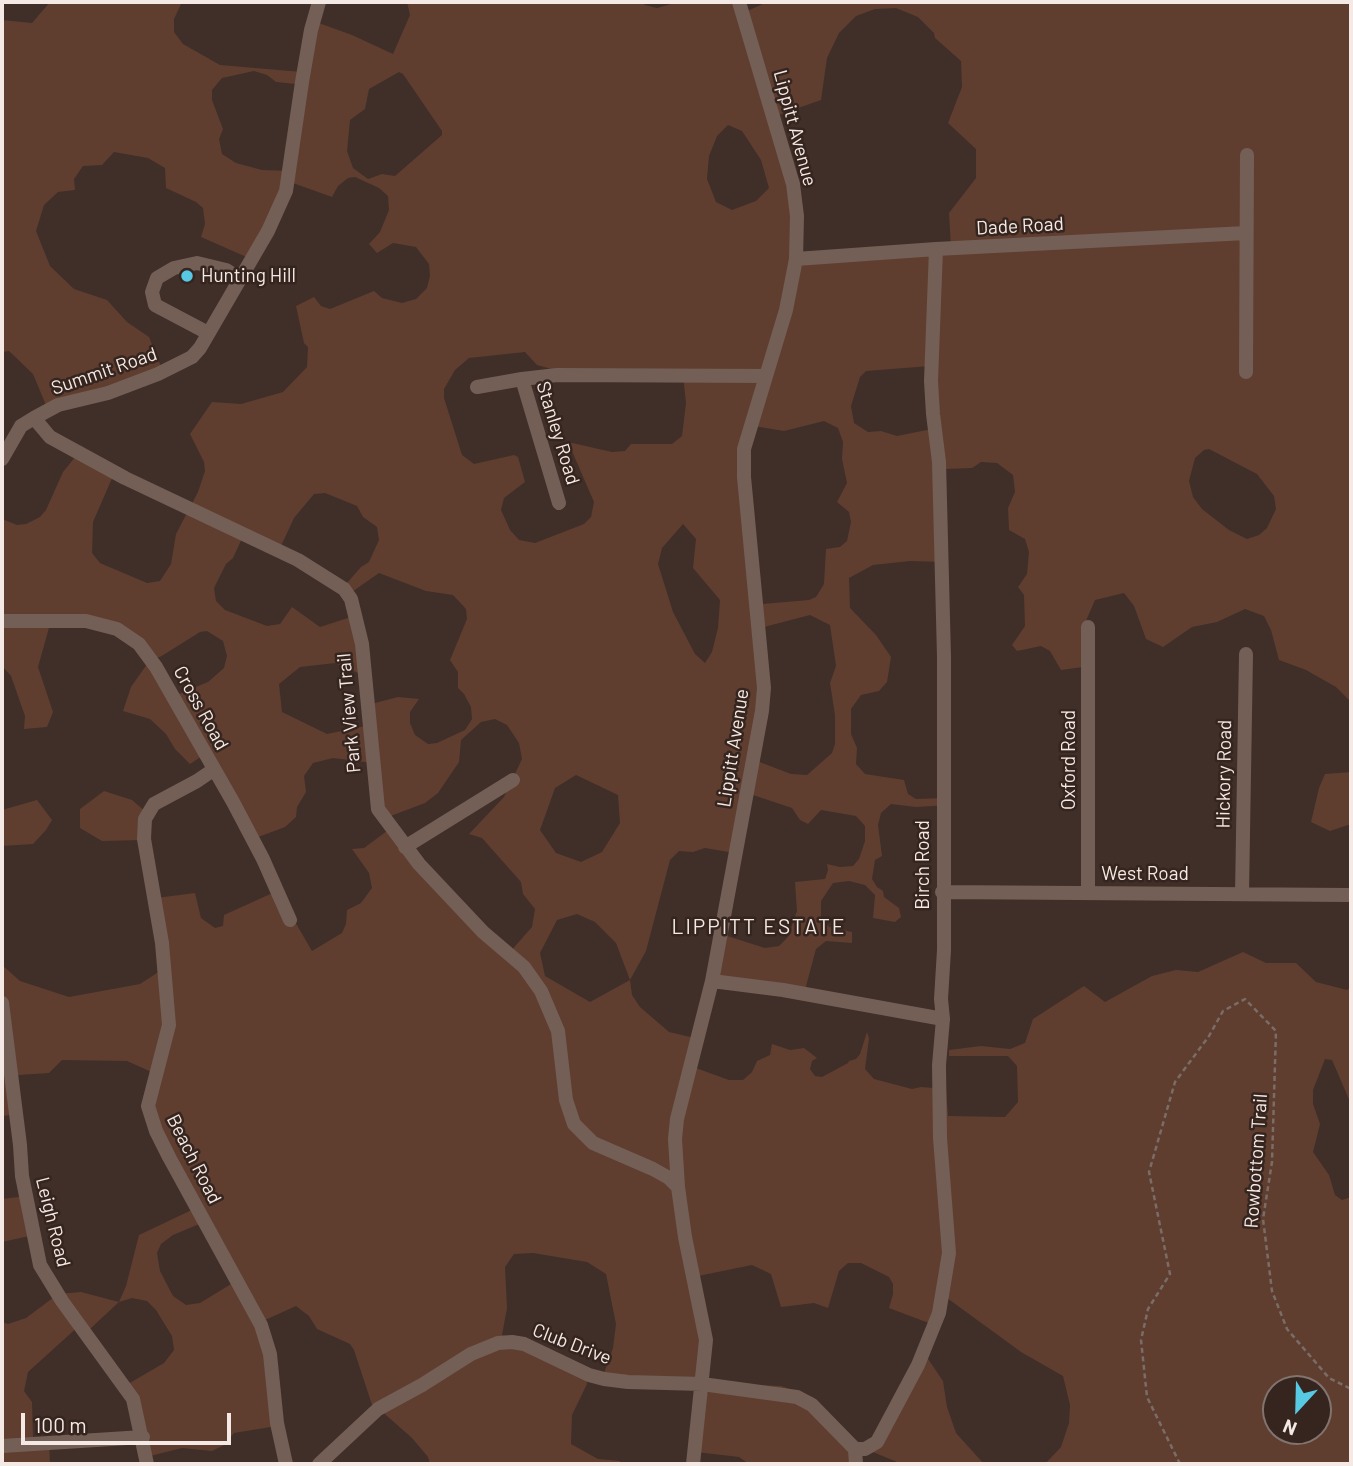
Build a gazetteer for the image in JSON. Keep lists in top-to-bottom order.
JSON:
{
  "streets": {
    "street": [
      "Lippitt Avenue",
      "Dade Road",
      "Summit Road",
      "Stanley Road",
      "Cross Road",
      "Park View Trail",
      "Oxford Road",
      "Hickory Road",
      "Birch Road",
      "West Road",
      "Beach Road",
      "Leigh Road",
      "Club Drive"
    ],
    "path": ["Rowbottom Trail"]
  },
  "crossings": [
    ["Lippitt Avenue", "Dade Road"],
    ["Lippitt Avenue", "Park View Trail"],
    ["Lippitt Avenue", "Club Drive"],
    ["Dade Road", "Birch Road"],
    ["Summit Road", "Park View Trail"],
    ["Cross Road", "Beach Road"],
    ["Oxford Road", "West Road"],
    ["Hickory Road", "West Road"],
    ["Birch Road", "West Road"],
    ["Birch Road", "Club Drive"]
  ],
  "districts": ["LIPPITT ESTATE"],
  "places": ["Hunting Hill"],
  "scale_bar": "100 m",
  "north": "bottom"
}
